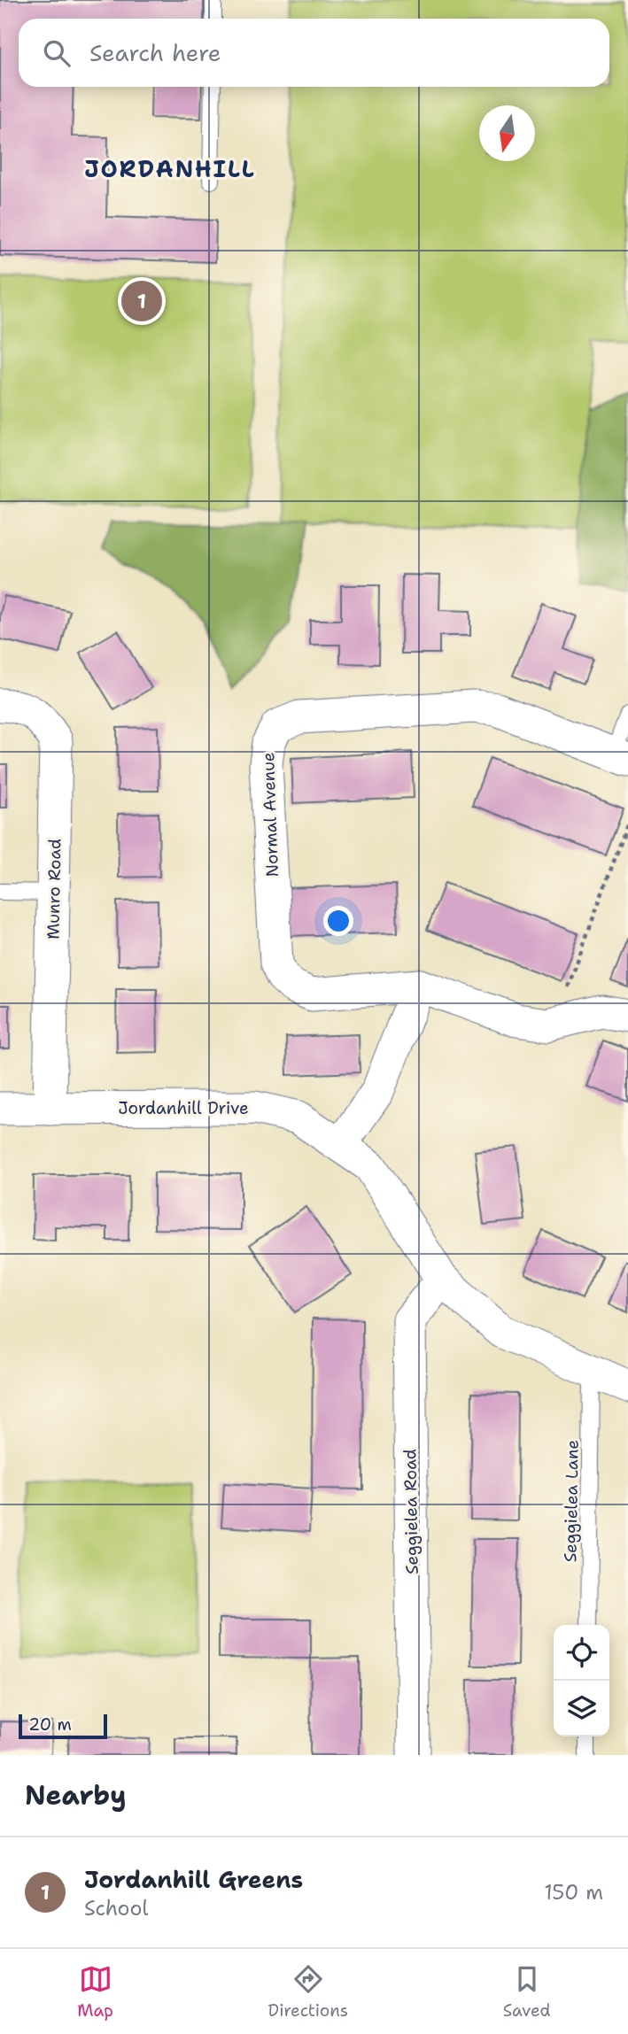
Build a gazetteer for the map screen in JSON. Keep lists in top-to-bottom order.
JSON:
{
  "streets": {
    "street": [
      "Normal Avenue",
      "Munro Road",
      "Jordanhill Drive",
      "Seggielea Road"
    ],
    "lane": ["Seggielea Lane"]
  },
  "crossings": [
    ["Munro Road", "Jordanhill Drive"],
    ["Jordanhill Drive", "Seggielea Lane"],
    ["Jordanhill Drive", "Seggielea Road"]
  ],
  "districts": ["JORDANHILL"],
  "scale_bar": "20 m",
  "north": "bottom",
  "page": {
    "search": "Search here",
    "pins": "1",
    "scale": "20 m",
    "heading": "Nearby",
    "list": [
      {
        "mark": "1",
        "name": "Jordanhill Greens",
        "note": "School",
        "value": "150 m"
      }
    ],
    "nav": ["Map", "Directions", "Saved"]
  }
}
